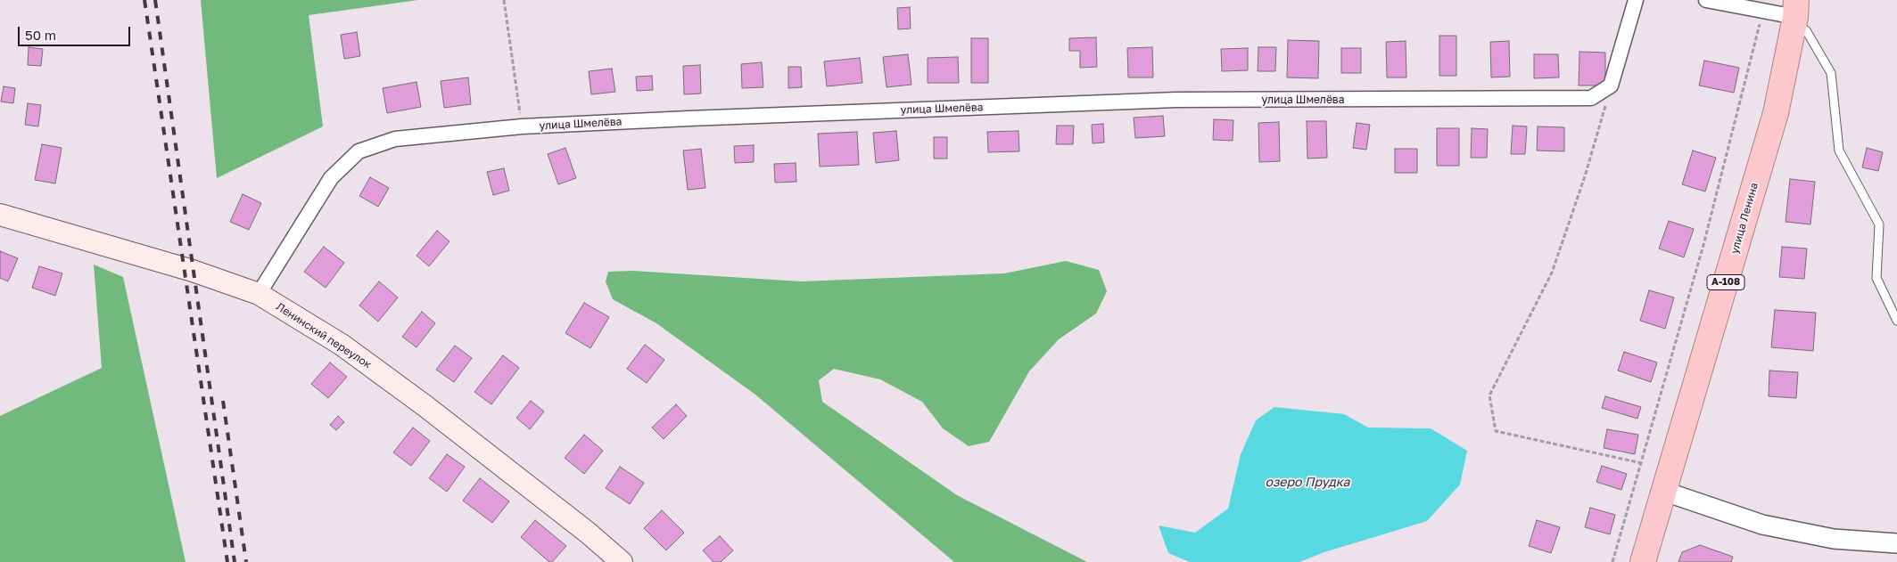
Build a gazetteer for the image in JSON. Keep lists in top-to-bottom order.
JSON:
{
  "streets": {
    "highway": ["улица Ленина", "А-108"],
    "main road": ["Ленинский переулок"],
    "street": ["улица Шмелёва"]
  },
  "crossings": [
    ["улица Шмелёва", "Ленинский переулок"]
  ],
  "water": ["озеро Прудка"],
  "scale_bar": "50 m"
}
